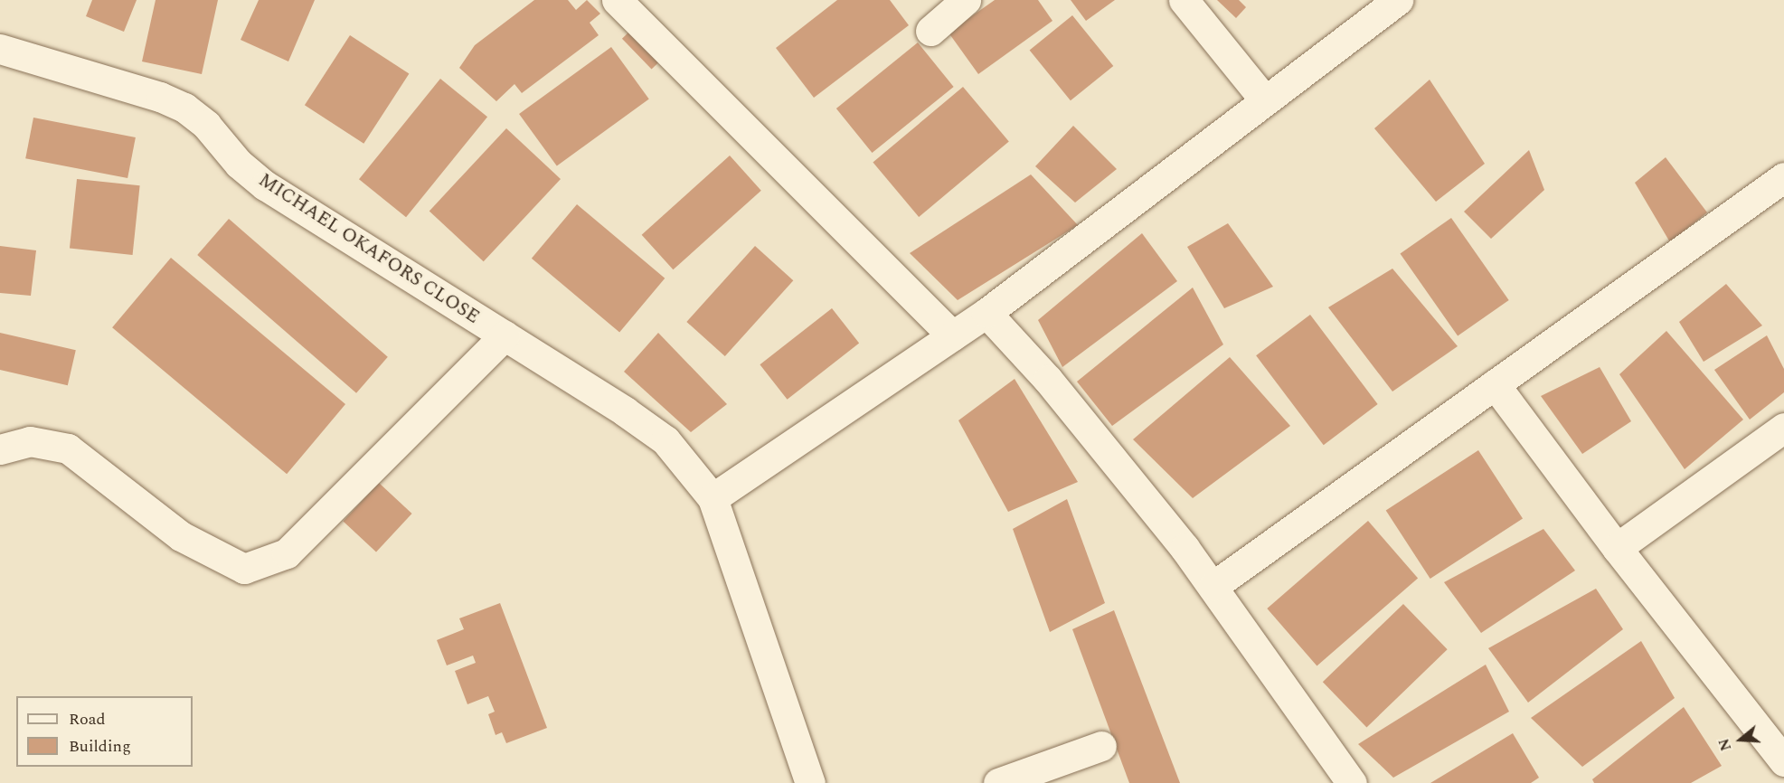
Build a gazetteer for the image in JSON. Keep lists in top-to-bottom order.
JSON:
{
  "streets": {
    "street": ["MICHAEL OKAFORS CLOSE"]
  },
  "legend": ["Road", "Building"],
  "north": "left"
}
